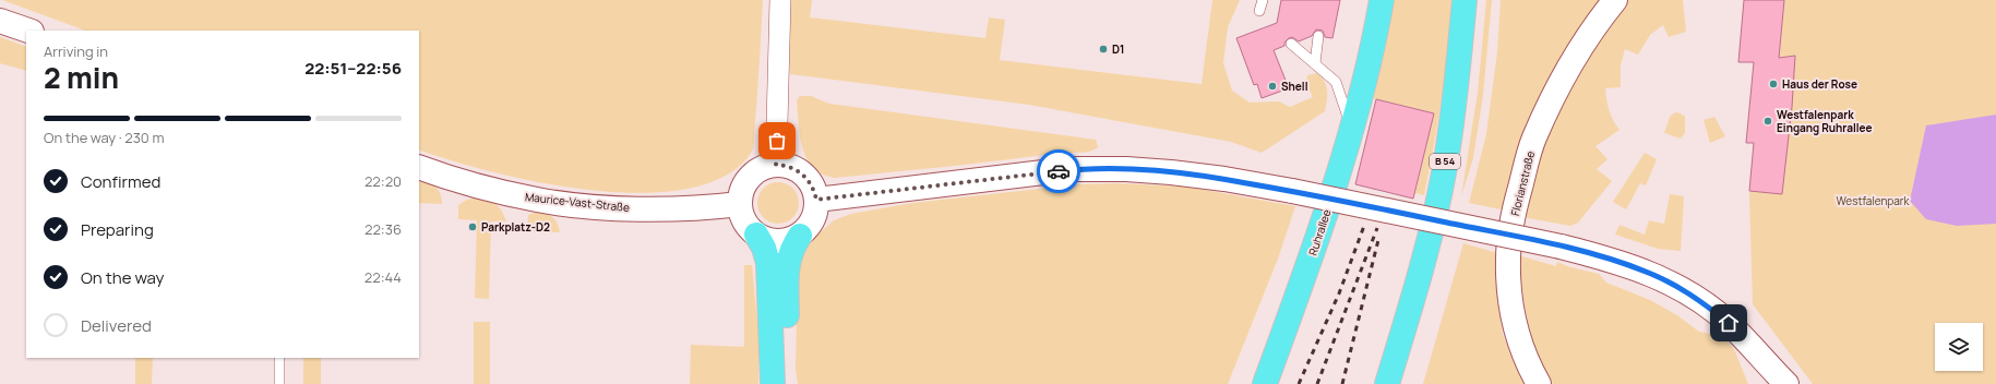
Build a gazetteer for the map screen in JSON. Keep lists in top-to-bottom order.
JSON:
{
  "streets": {
    "highway": ["B 54", "Ruhrallee"],
    "main road": ["Florianstraße", "Maurice-Vast-Straße"]
  },
  "parks": ["Westfalenpark"],
  "places": [
    "D1",
    "Haus der Rose",
    "Shell",
    "Westfalenpark Eingang Ruhrallee",
    "Parkplatz-D2"
  ],
  "page": {
    "heading": ["2 min", "Arriving in", "22:51–22:56"],
    "bar": "On the way · 230 m",
    "list": [
      ["Confirmed", "22:20"],
      ["Preparing", "22:36"],
      ["On the way", "22:44"],
      "Delivered"
    ]
  }
}
